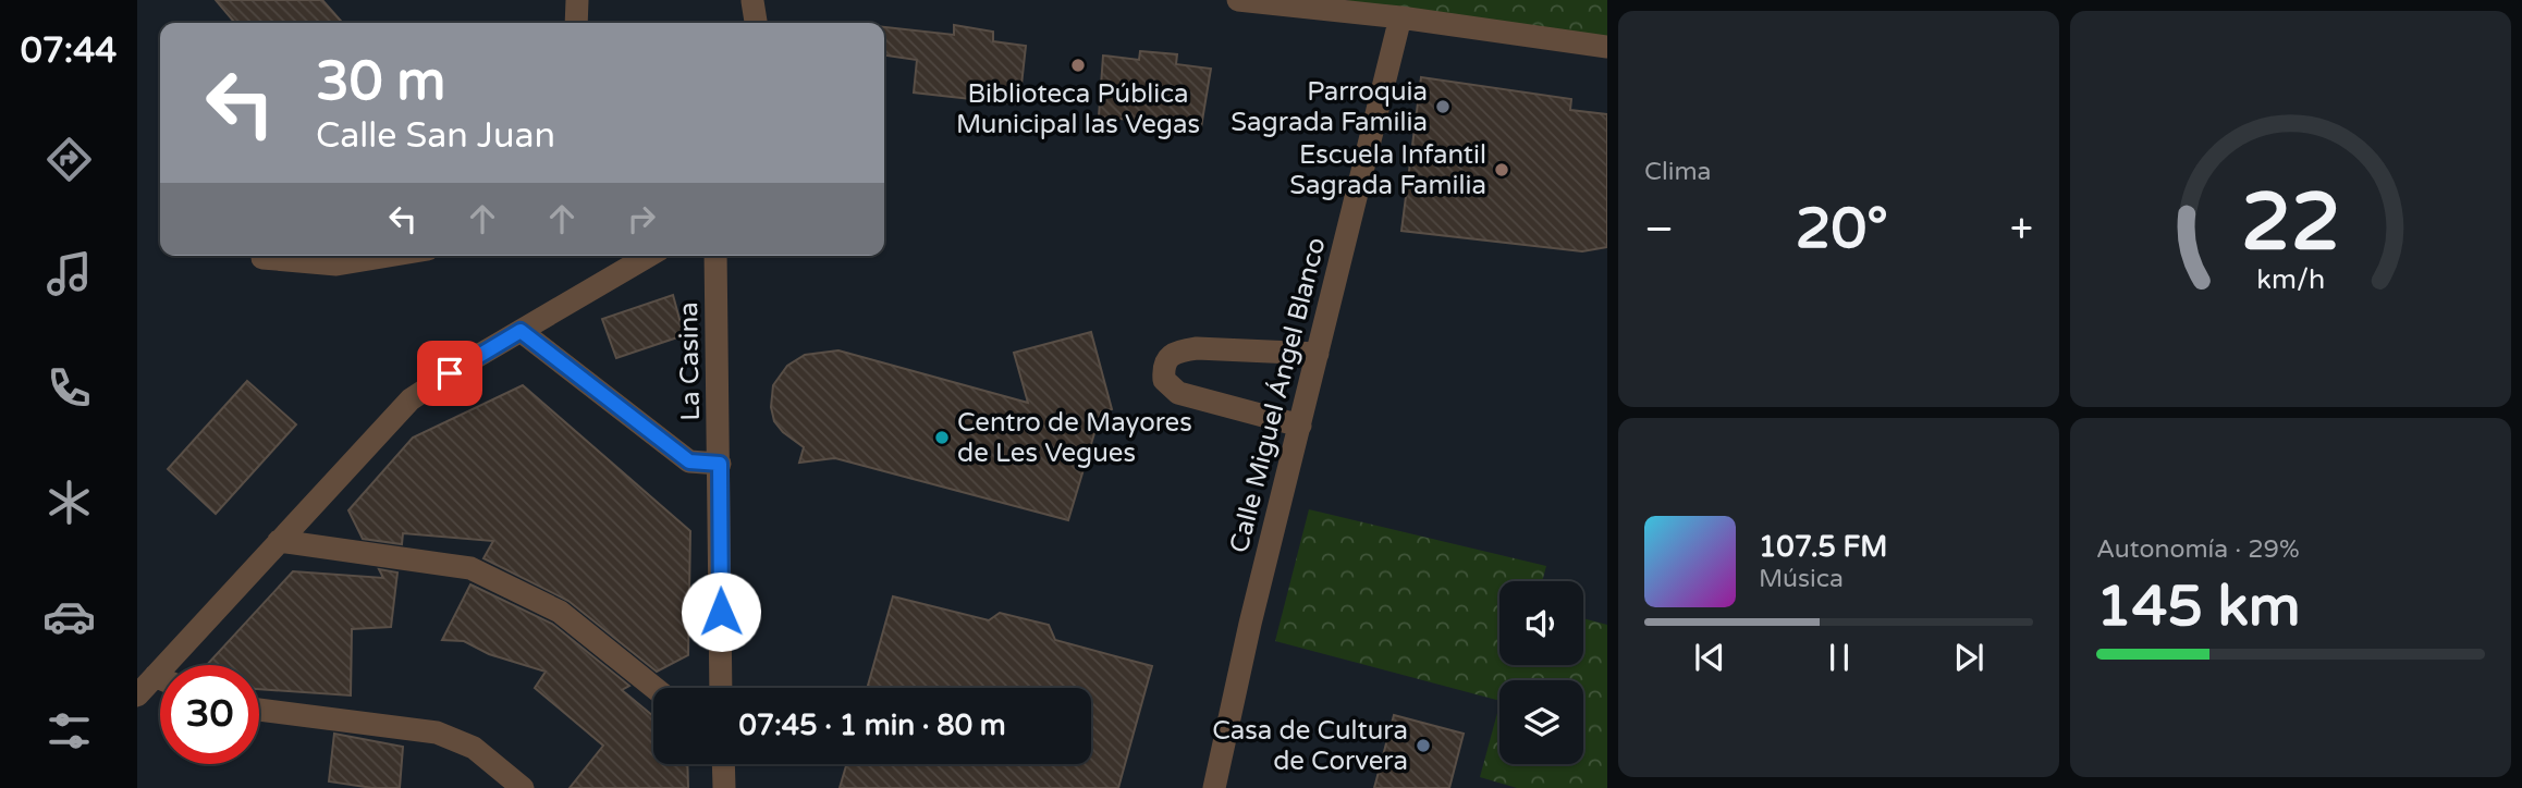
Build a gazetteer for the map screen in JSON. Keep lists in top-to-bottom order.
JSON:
{
  "streets": {
    "street": ["La Casina", "Calle Miguel Ángel Blanco"]
  },
  "places": [
    "Biblioteca Pública Municipal las Vegas",
    "Parroquia Sagrada Familia",
    "Escuela Infantil Sagrada Familia",
    "Centro de Mayores de Les Vegues",
    "Casa de Cultura de Corvera"
  ],
  "page": {
    "tabs": "07:44",
    "tile": [
      "Clima",
      ["Autonomía · 29%", "145 km"]
    ],
    "turn": ["30 m", "Calle San Juan"],
    "heat": ["−", "20°", "+"],
    "song": ["107.5 FM", "Música"],
    "limit": "30",
    "trip": "07:45 · 1 min · 80 m",
    "gauge": ["22", "km/h"]
  }
}
